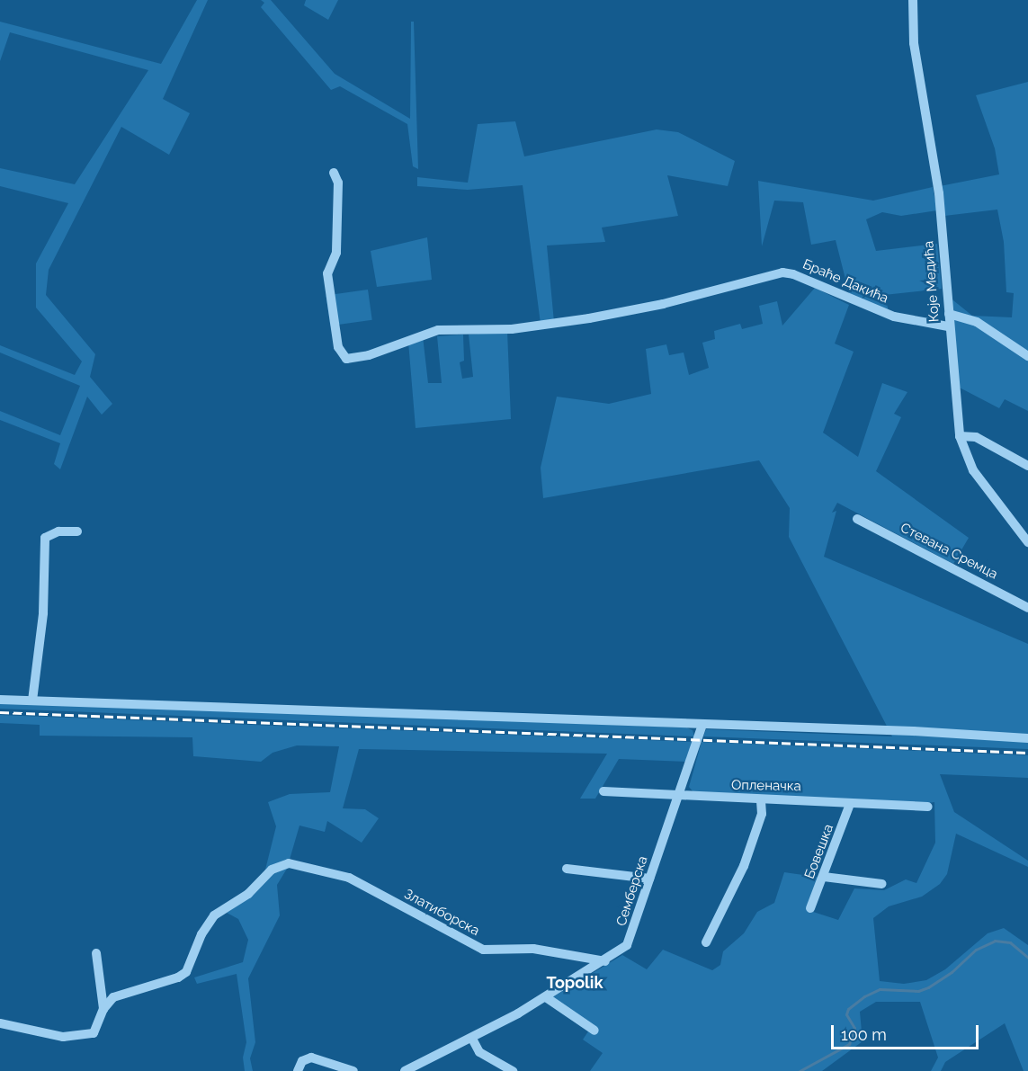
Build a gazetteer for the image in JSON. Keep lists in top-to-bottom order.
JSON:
{
  "streets": {
    "street": [
      "Браће Дакића",
      "Које Медића",
      "Стевана Сремца",
      "Опленачка",
      "Бовешка",
      "Семберска",
      "Златиборска"
    ]
  },
  "crossings": [
    ["Браће Дакића", "Које Медића"],
    ["Опленачка", "Бовешка"],
    ["Опленачка", "Семберска"],
    ["Семберска", "Златиборска"]
  ],
  "districts": ["Topolik"],
  "scale_bar": "100 m"
}
